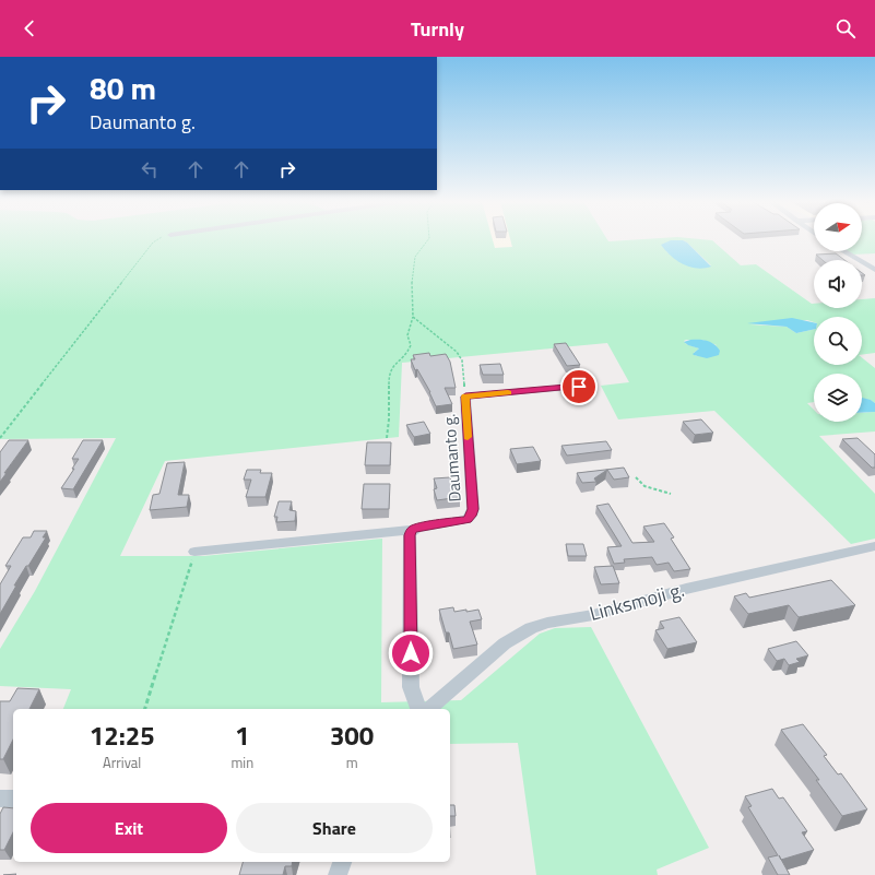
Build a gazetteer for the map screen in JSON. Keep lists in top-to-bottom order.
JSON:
{
  "streets": {
    "street": ["Daumanto g.", "Linksmoji g."]
  },
  "north": "right",
  "page": {
    "header": "Turnly",
    "turn": ["80 m", "Daumanto g."],
    "eta": [
      "12:25",
      "Arrival",
      "1",
      "min",
      "300",
      "m"
    ],
    "buttons": ["Exit", "Share"]
  }
}
